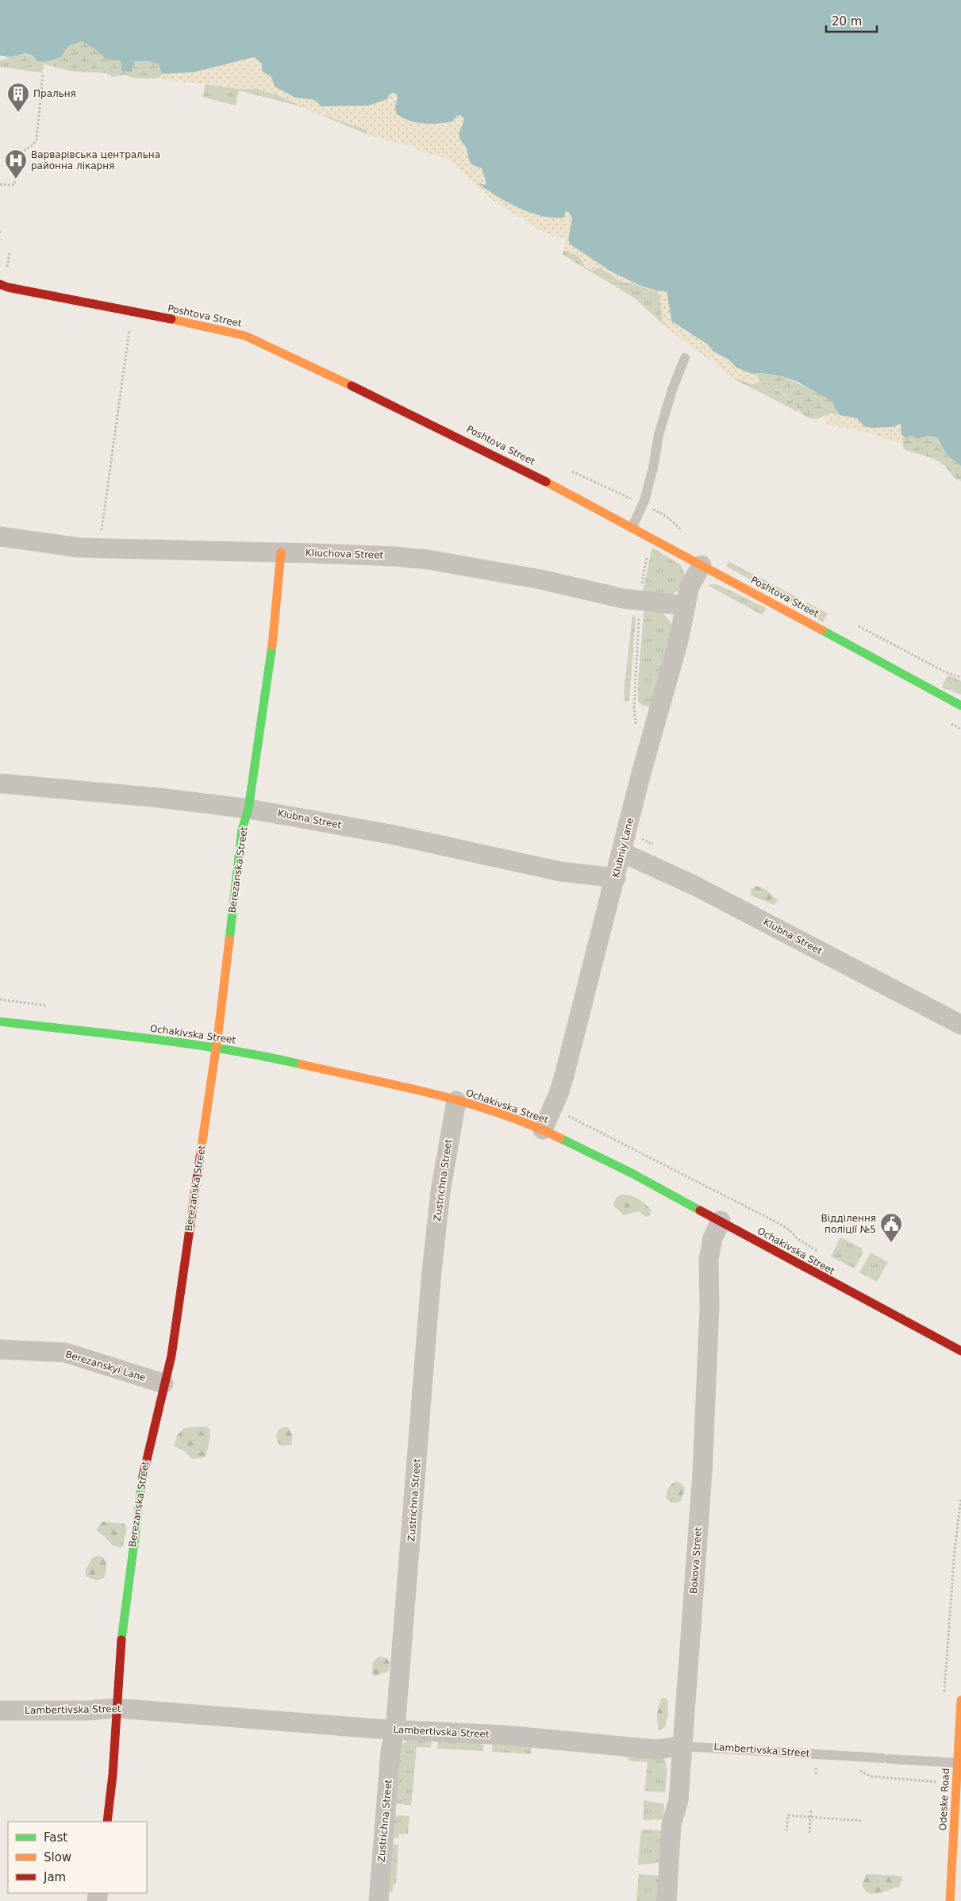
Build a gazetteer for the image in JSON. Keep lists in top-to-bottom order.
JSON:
{
  "streets": {
    "main road": [
      "Poshtova Street",
      "Berezanska Street",
      "Ochakivska Street",
      "Odeske Road"
    ],
    "street": [
      "Kliuchova Street",
      "Klubna Street",
      "Klubniy Lane",
      "Zustrichna Street",
      "Berezanskyi Lane",
      "Bokova Street",
      "Lambertivska Street"
    ]
  },
  "crossings": [
    ["Poshtova Street", "Klubniy Lane"],
    ["Kliuchova Street", "Klubniy Lane"],
    ["Kliuchova Street", "Berezanska Street"],
    ["Klubna Street", "Klubniy Lane"],
    ["Klubna Street", "Berezanska Street"],
    ["Klubniy Lane", "Ochakivska Street"],
    ["Berezanska Street", "Ochakivska Street"],
    ["Berezanska Street", "Berezanskyi Lane"],
    ["Berezanska Street", "Lambertivska Street"],
    ["Ochakivska Street", "Zustrichna Street"],
    ["Ochakivska Street", "Bokova Street"],
    ["Zustrichna Street", "Lambertivska Street"],
    ["Bokova Street", "Lambertivska Street"],
    ["Lambertivska Street", "Odeske Road"]
  ],
  "places": {
    "building": ["Пральня"],
    "hospital": ["Варварівська центральна районна лікарня"],
    "public building": ["Відділення поліції №5"]
  },
  "legend": ["Fast", "Slow", "Jam"],
  "scale_bar": "20 m"
}
